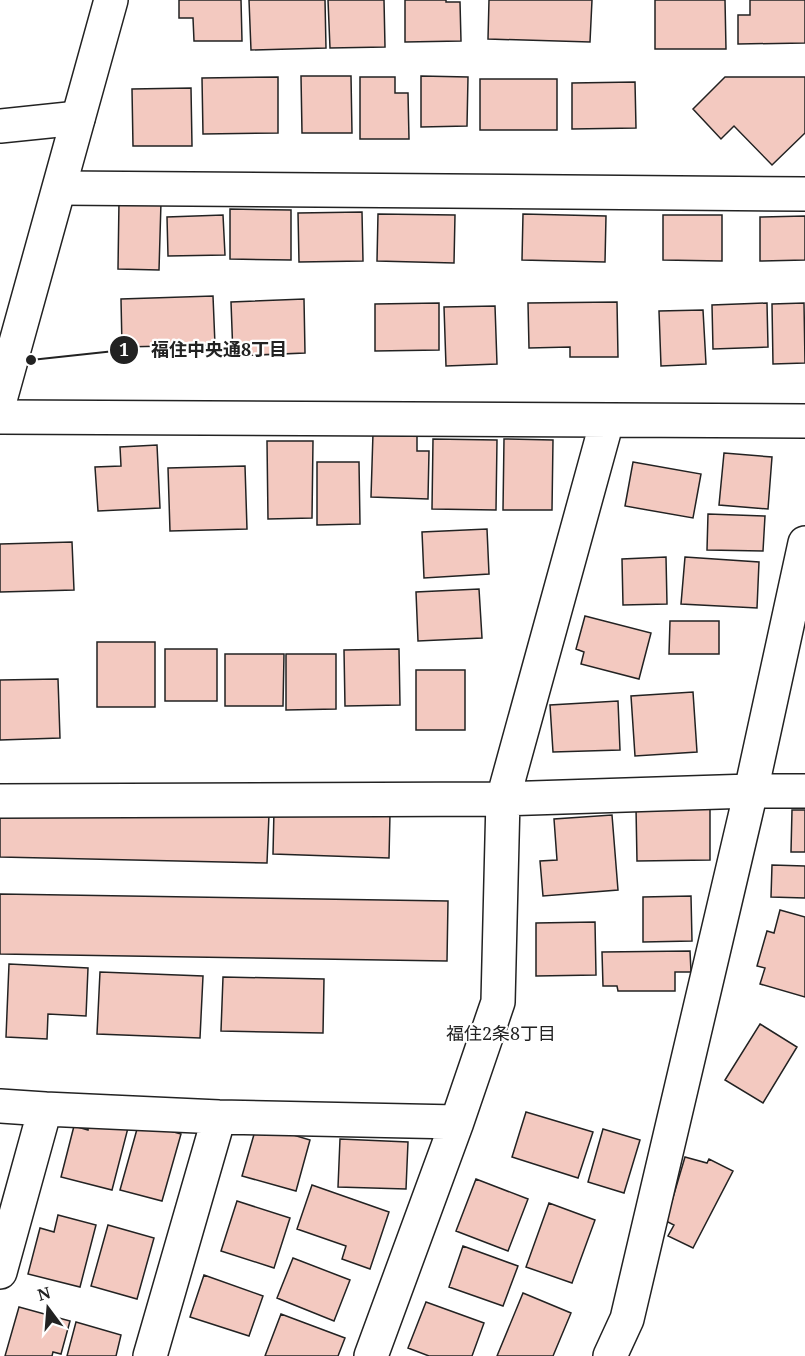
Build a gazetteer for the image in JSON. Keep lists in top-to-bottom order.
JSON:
{
  "districts": ["福住2条8丁目"],
  "places": ["福住中央通8丁目"],
  "north": "top"
}
